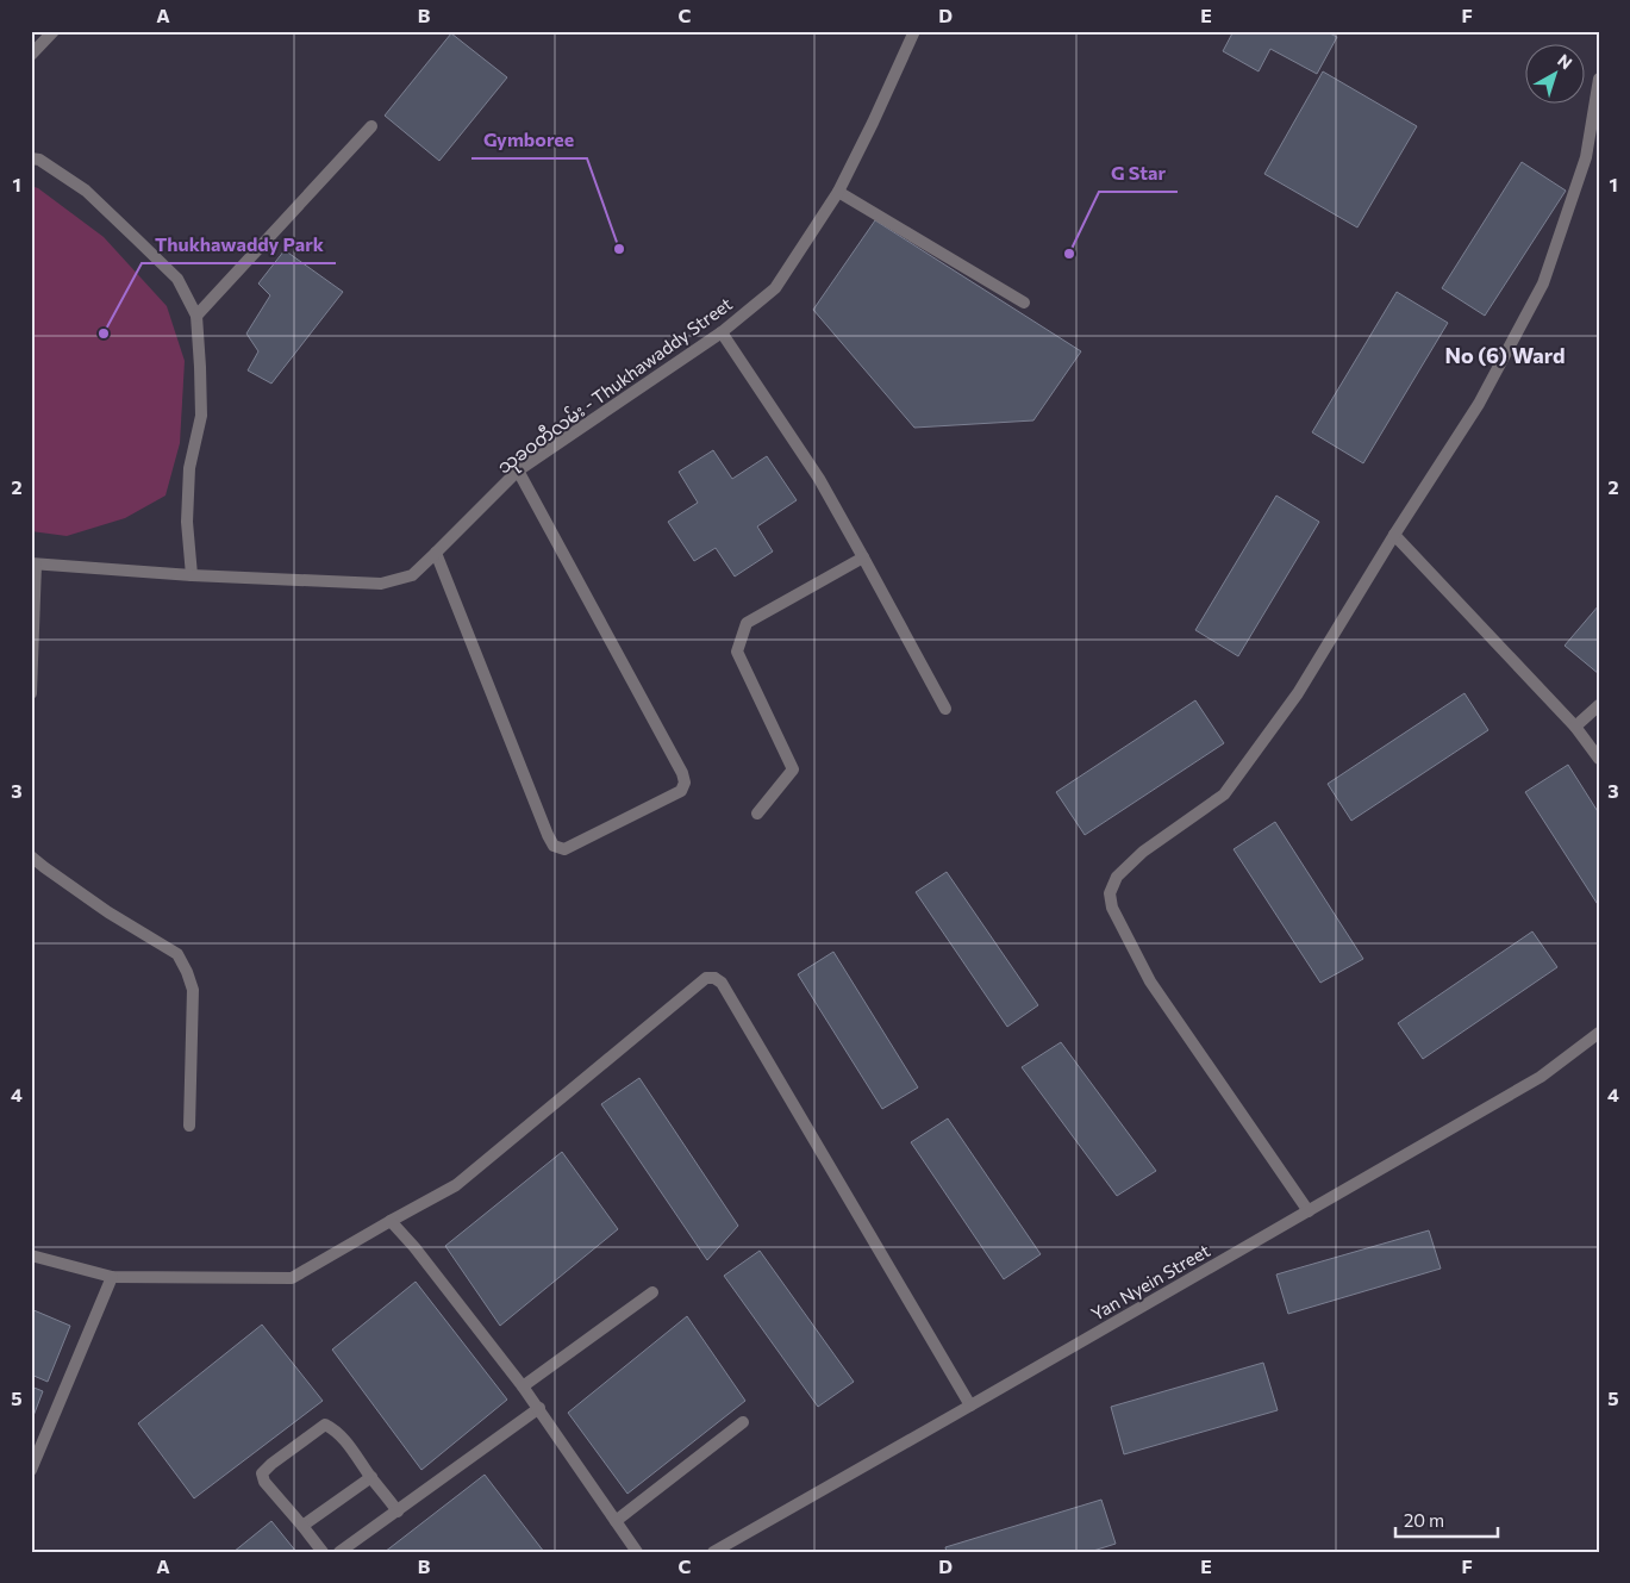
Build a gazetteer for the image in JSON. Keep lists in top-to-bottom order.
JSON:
{
  "streets": {
    "street": ["သုခဝတီလမ်း - Thukhawaddy Street", "Yan Nyein Street"]
  },
  "districts": ["No (6) Ward"],
  "places": ["Gymboree", "G Star", "Thukhawaddy Park"],
  "scale_bar": "20 m",
  "north": "top right",
  "grid": {
    "columns": [
      "A",
      "B",
      "C",
      "D",
      "E",
      "F"
    ],
    "rows": [
      "1",
      "2",
      "3",
      "4",
      "5"
    ]
  }
}
